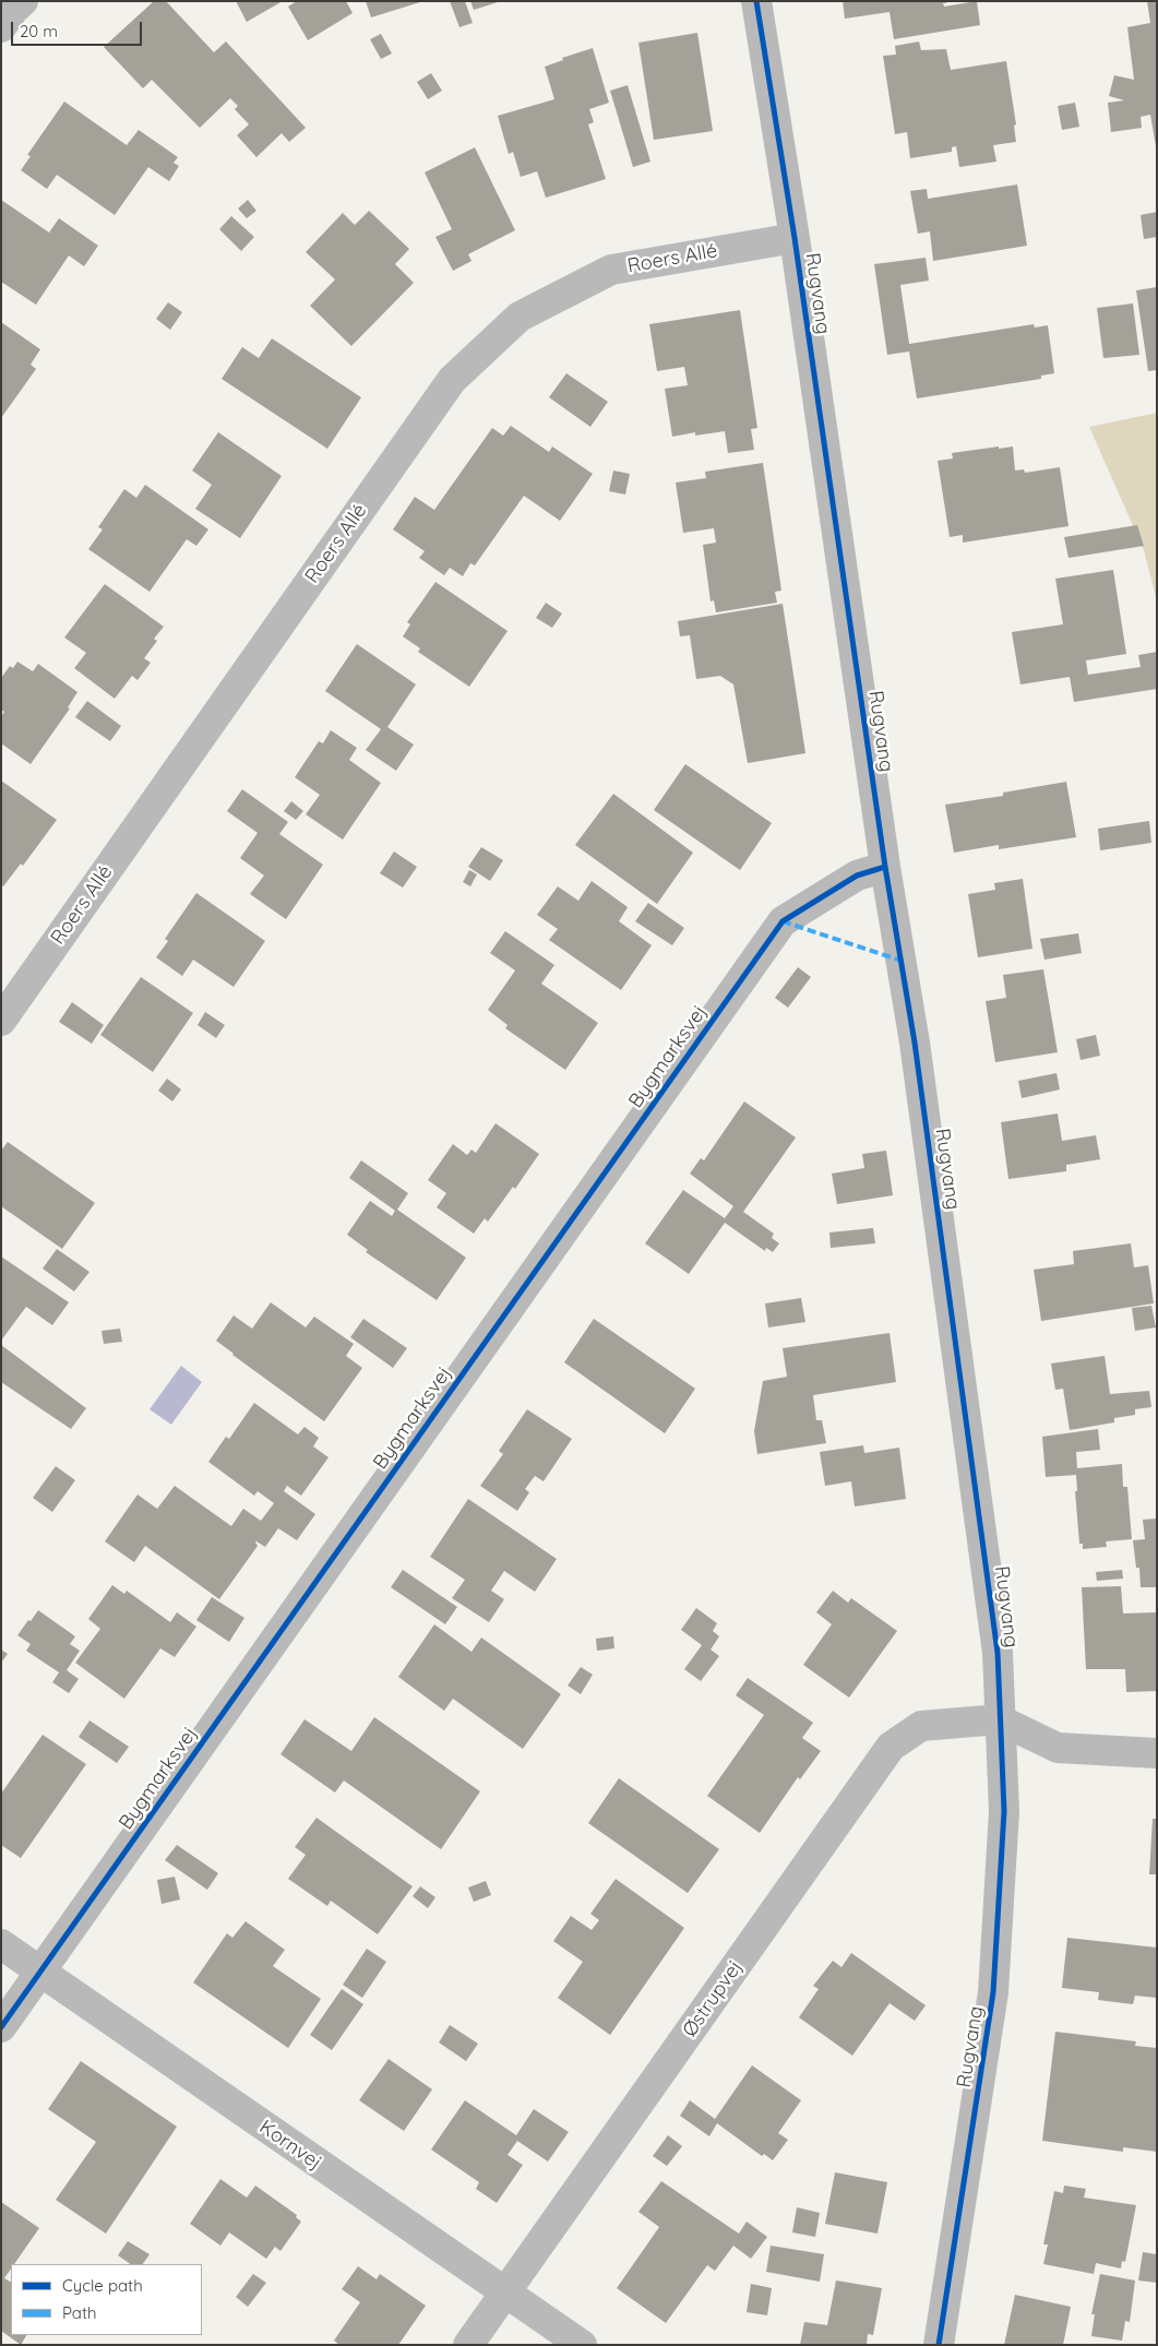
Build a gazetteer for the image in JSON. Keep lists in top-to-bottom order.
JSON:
{
  "streets": {
    "street": [
      "Roers Allé",
      "Rugvang",
      "Bygmarksvej",
      "Østrupvej",
      "Kornvej"
    ]
  },
  "crossings": [
    ["Roers Allé", "Rugvang"],
    ["Rugvang", "Bygmarksvej"],
    ["Rugvang", "Østrupvej"],
    ["Bygmarksvej", "Kornvej"],
    ["Østrupvej", "Kornvej"]
  ],
  "legend": ["Cycle path", "Path"],
  "scale_bar": "20 m"
}
